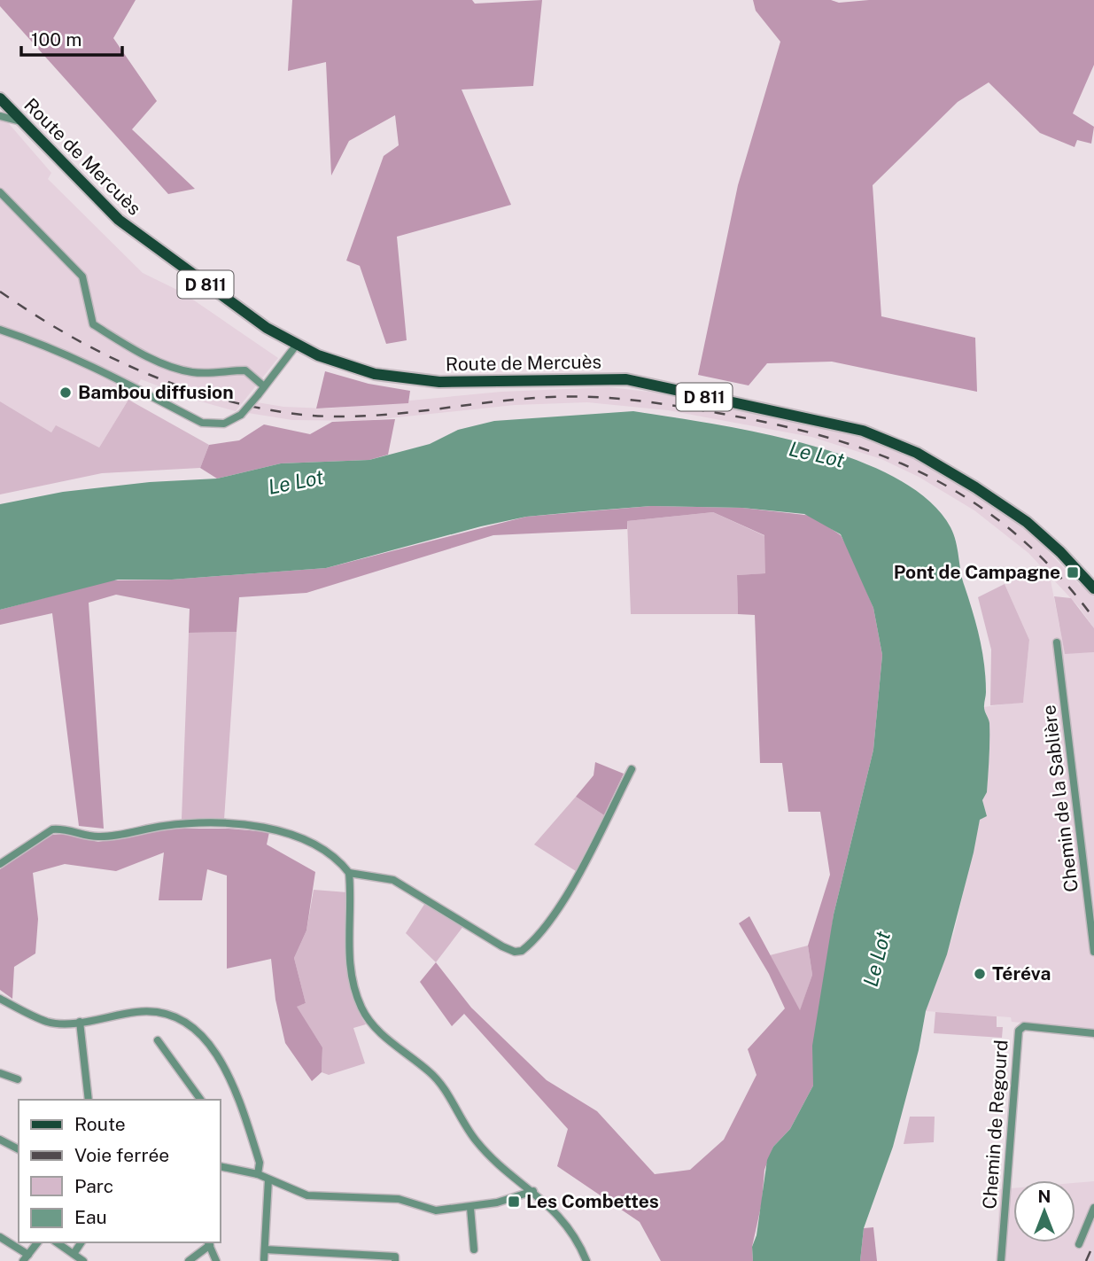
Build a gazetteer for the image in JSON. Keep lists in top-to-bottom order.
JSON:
{
  "streets": {
    "main road": ["Route de Mercuès", "D 811"],
    "street": ["Chemin de la Sablière", "Chemin de Regourd"]
  },
  "water": ["Le Lot"],
  "places": {
    "other": ["Bambou diffusion", "Téréva"],
    "transit": ["Pont de Campagne", "Les Combettes"]
  },
  "legend": [
    "Route",
    "Voie ferrée",
    "Parc",
    "Eau"
  ],
  "scale_bar": "100 m",
  "north": "top"
}
